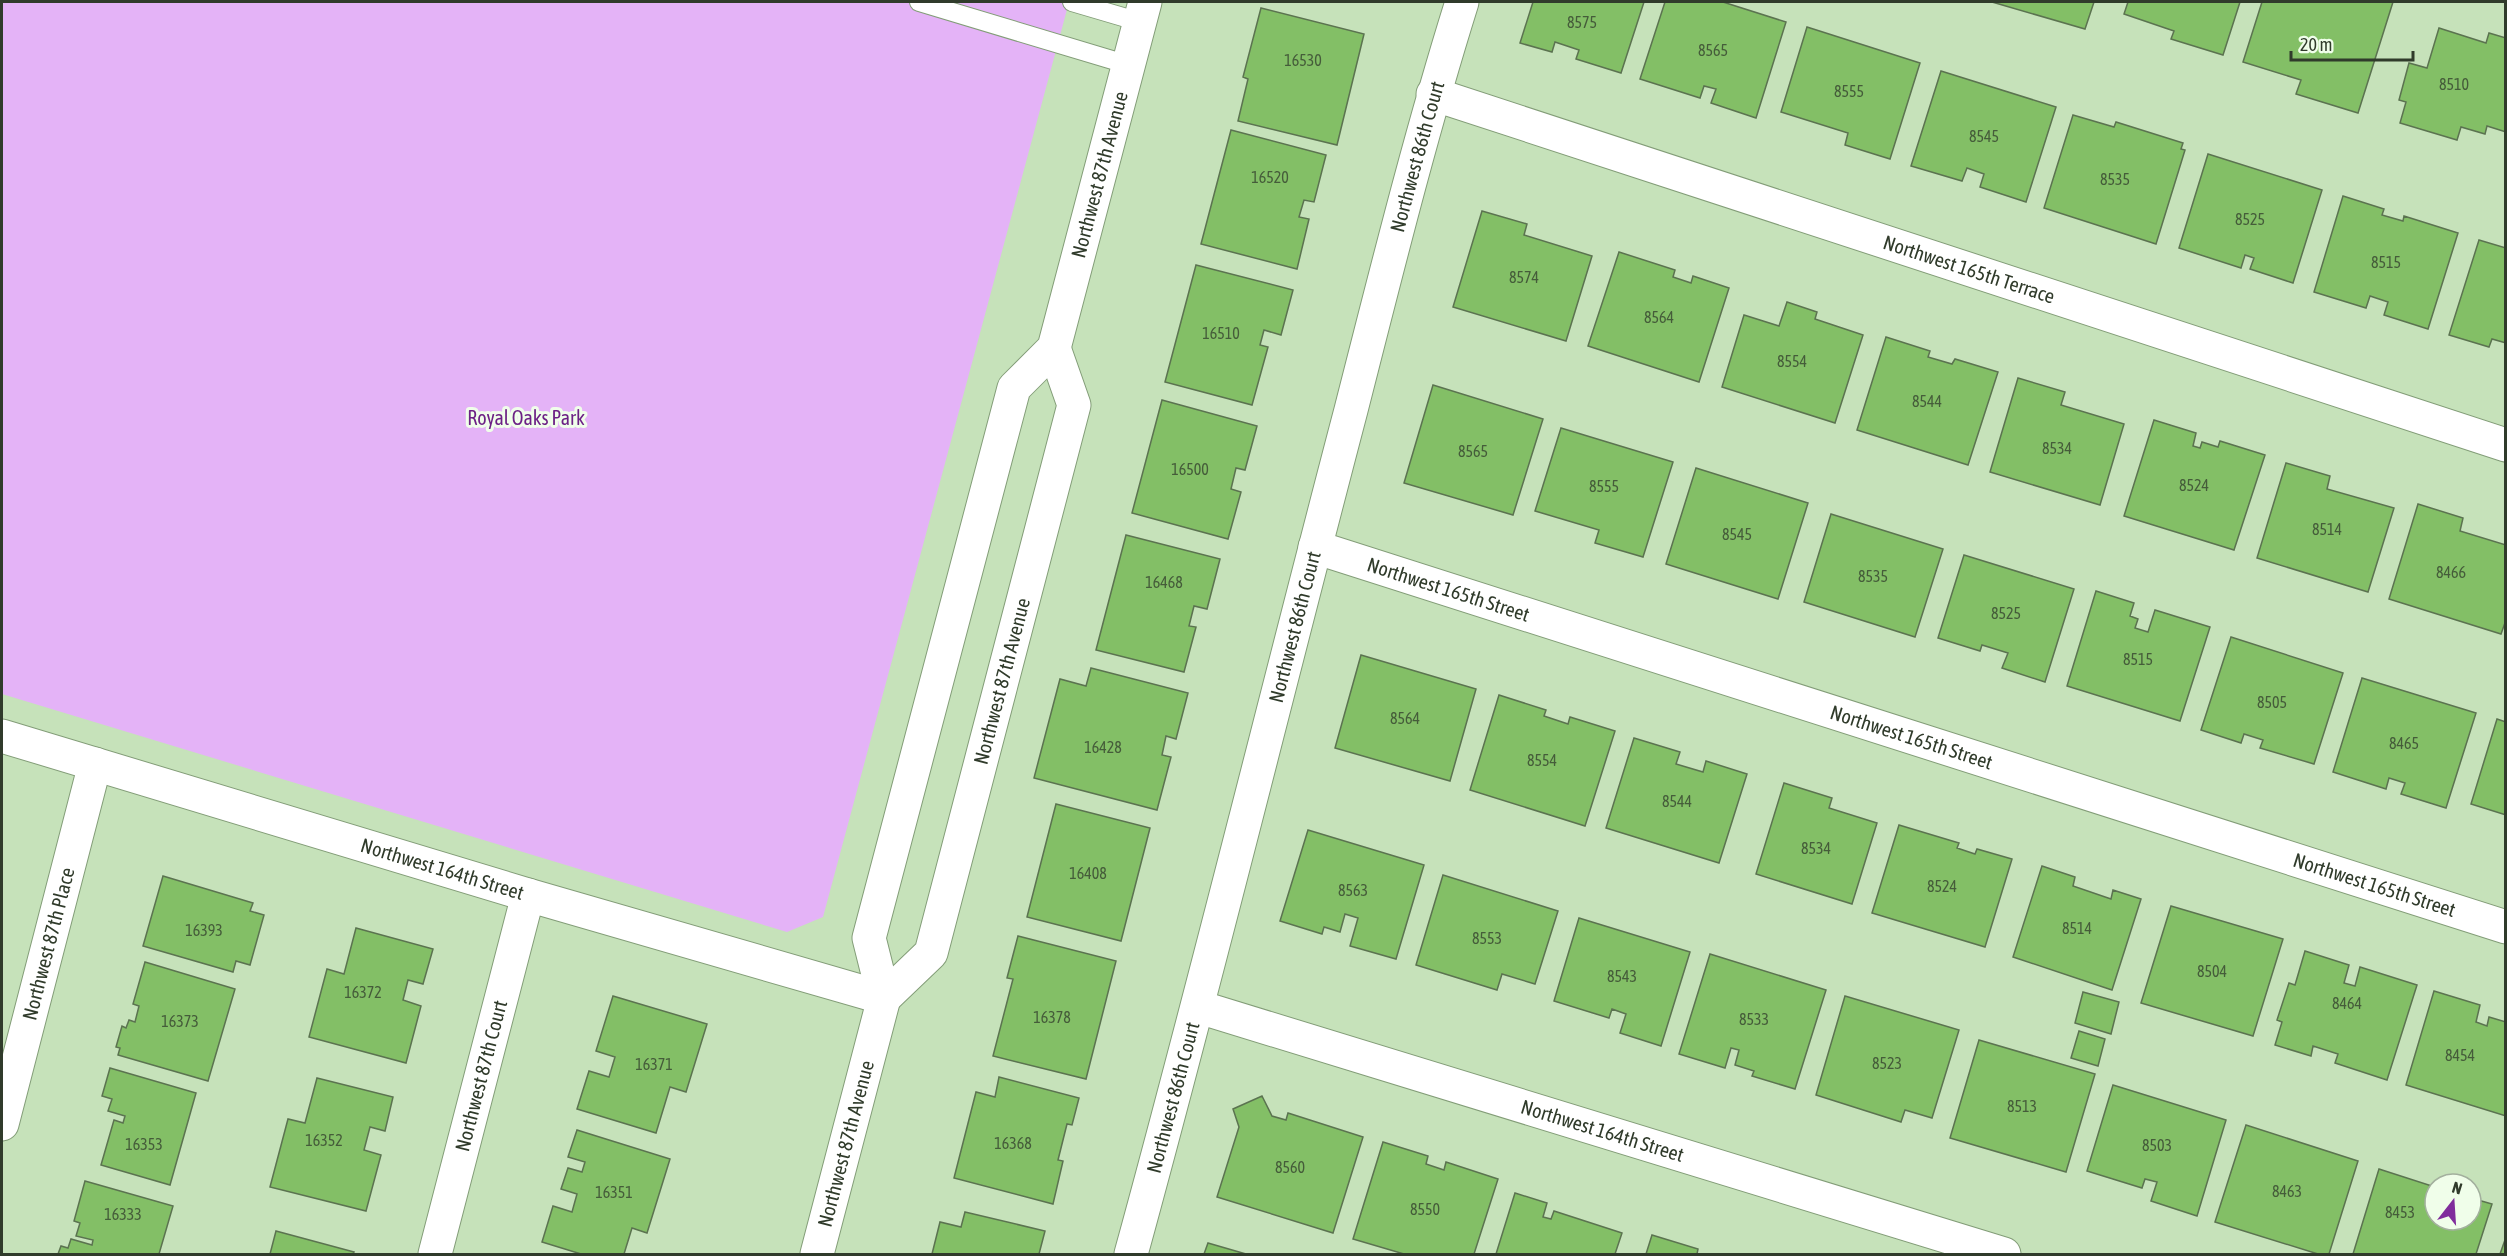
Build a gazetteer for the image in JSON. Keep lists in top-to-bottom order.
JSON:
{
  "streets": {
    "street": [
      "Northwest 86th Court",
      "Northwest 87th Avenue",
      "Northwest 165th Terrace",
      "Northwest 165th Street",
      "Northwest 164th Street",
      "Northwest 87th Place",
      "Northwest 87th Court"
    ]
  },
  "crossings": [
    ["Northwest 86th Court", "Northwest 165th Terrace"],
    ["Northwest 86th Court", "Northwest 165th Street"],
    ["Northwest 86th Court", "Northwest 164th Street"],
    ["Northwest 87th Avenue", "Northwest 164th Street"],
    ["Northwest 164th Street", "Northwest 87th Place"],
    ["Northwest 164th Street", "Northwest 87th Court"]
  ],
  "parks": ["Royal Oaks Park"],
  "house_numbers": [
    "8575",
    "8565",
    "16530",
    "8510",
    "8555",
    "8545",
    "16520",
    "8535",
    "8525",
    "8515",
    "8574",
    "8564",
    "16510",
    "8554",
    "8544",
    "8534",
    "8565",
    "16500",
    "8524",
    "8555",
    "8514",
    "8545",
    "8466",
    "8535",
    "16468",
    "8525",
    "8515",
    "8505",
    "8564",
    "8465",
    "16428",
    "8554",
    "8544",
    "8534",
    "16408",
    "8524",
    "8563",
    "8514",
    "16393",
    "8553",
    "8504",
    "8543",
    "16372",
    "8464",
    "16378",
    "8533",
    "16373",
    "8454",
    "8523",
    "16371",
    "8513",
    "16352",
    "16368",
    "16353",
    "8503",
    "8560",
    "8463",
    "16351",
    "8550",
    "8453",
    "16333"
  ],
  "scale_bar": "20 m",
  "north": "top"
}
